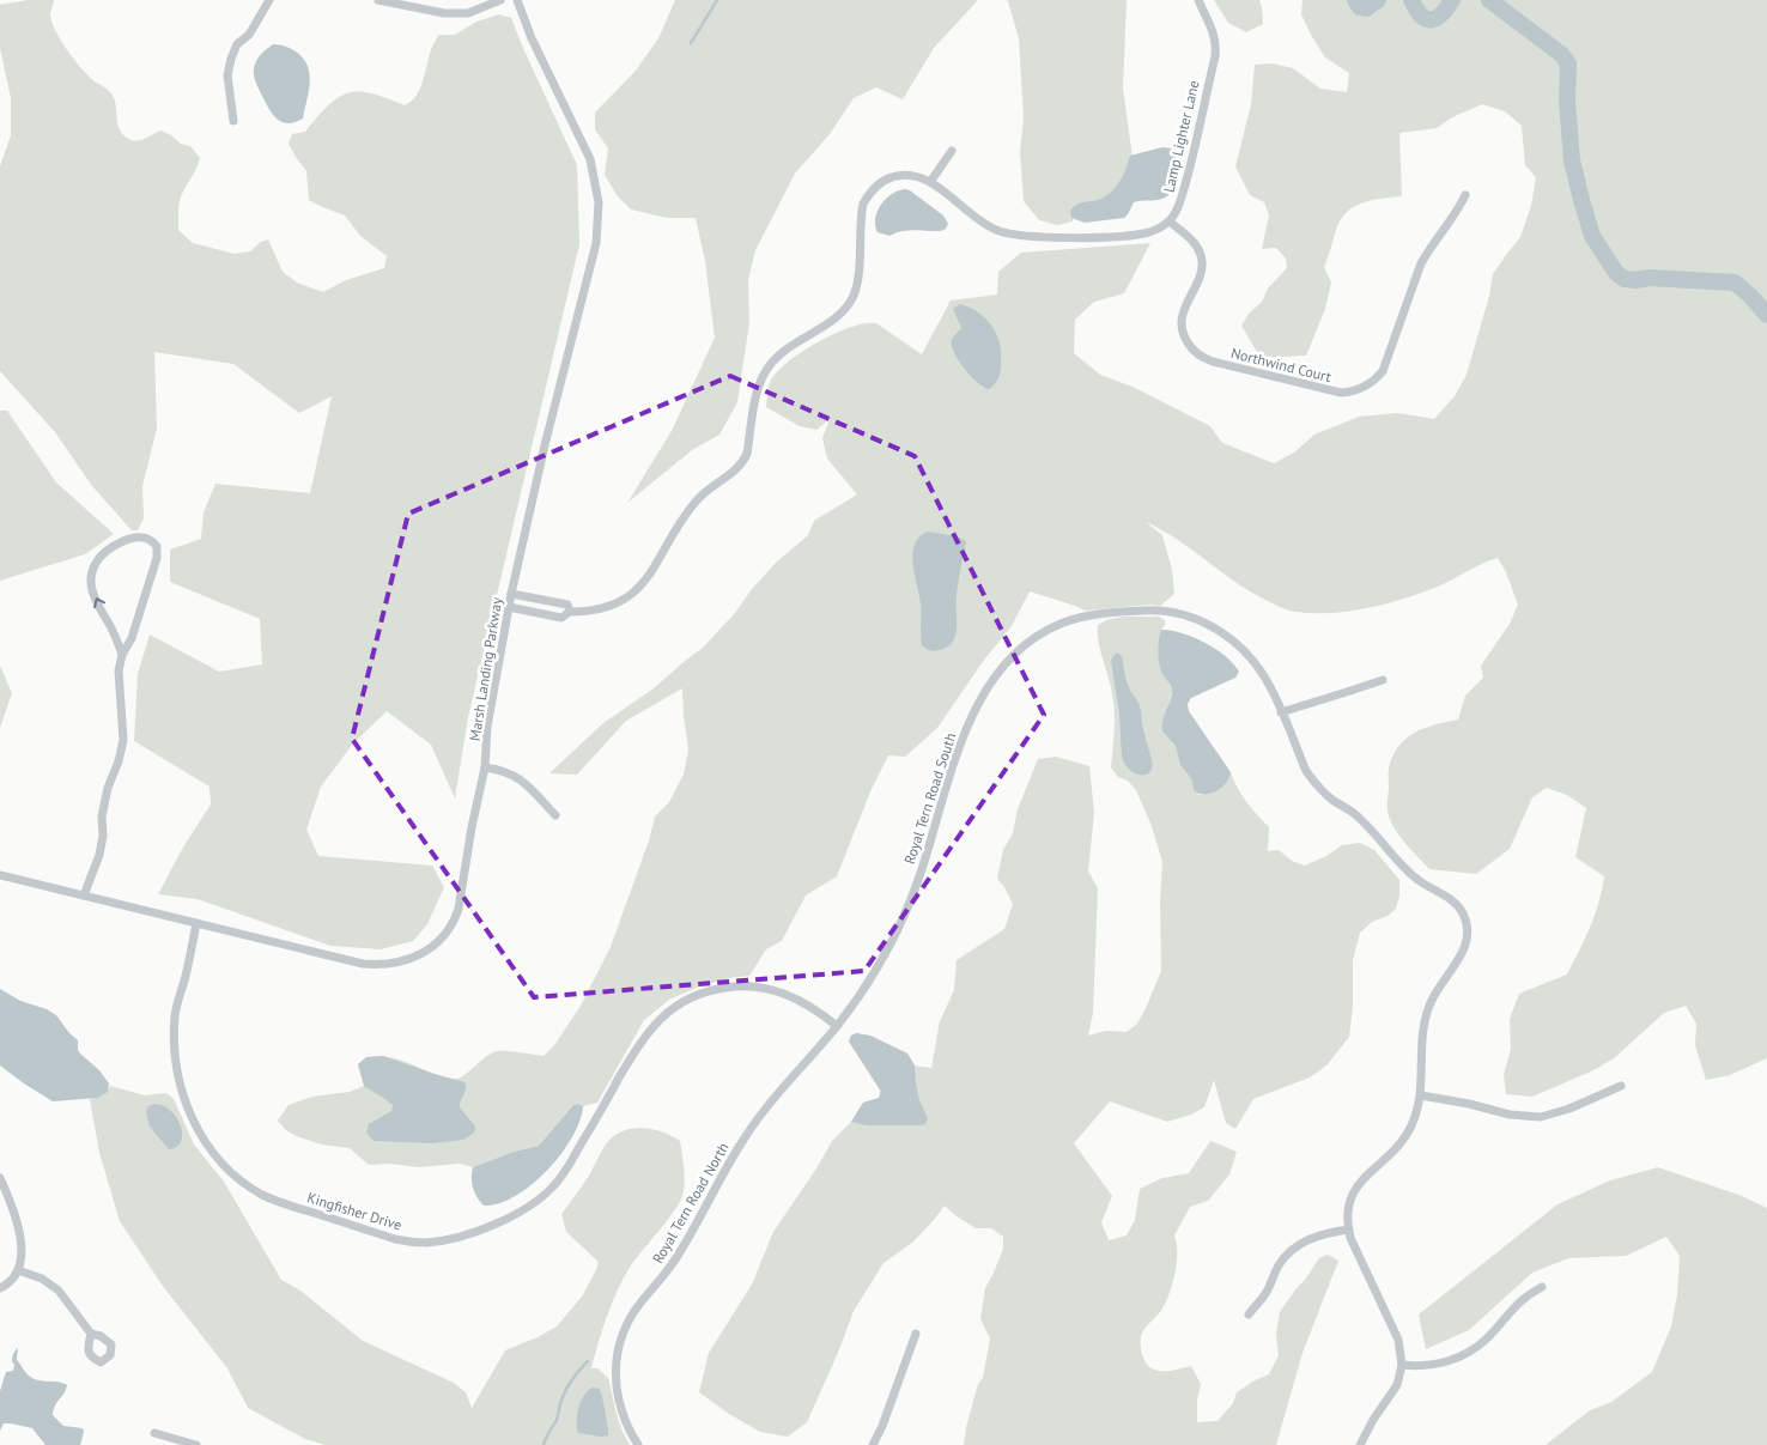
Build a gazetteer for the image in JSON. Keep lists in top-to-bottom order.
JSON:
{
  "streets": {
    "street": [
      "Lamp Lighter Lane",
      "Northwind Court",
      "Marsh Landing Parkway",
      "Royal Tern Road South",
      "Royal Tern Road North",
      "Kingfisher Drive"
    ]
  },
  "crossings": [
    ["Lamp Lighter Lane", "Northwind Court"],
    ["Marsh Landing Parkway", "Kingfisher Drive"],
    ["Royal Tern Road South", "Royal Tern Road North"],
    ["Royal Tern Road South", "Kingfisher Drive"],
    ["Royal Tern Road North", "Kingfisher Drive"]
  ]
}
